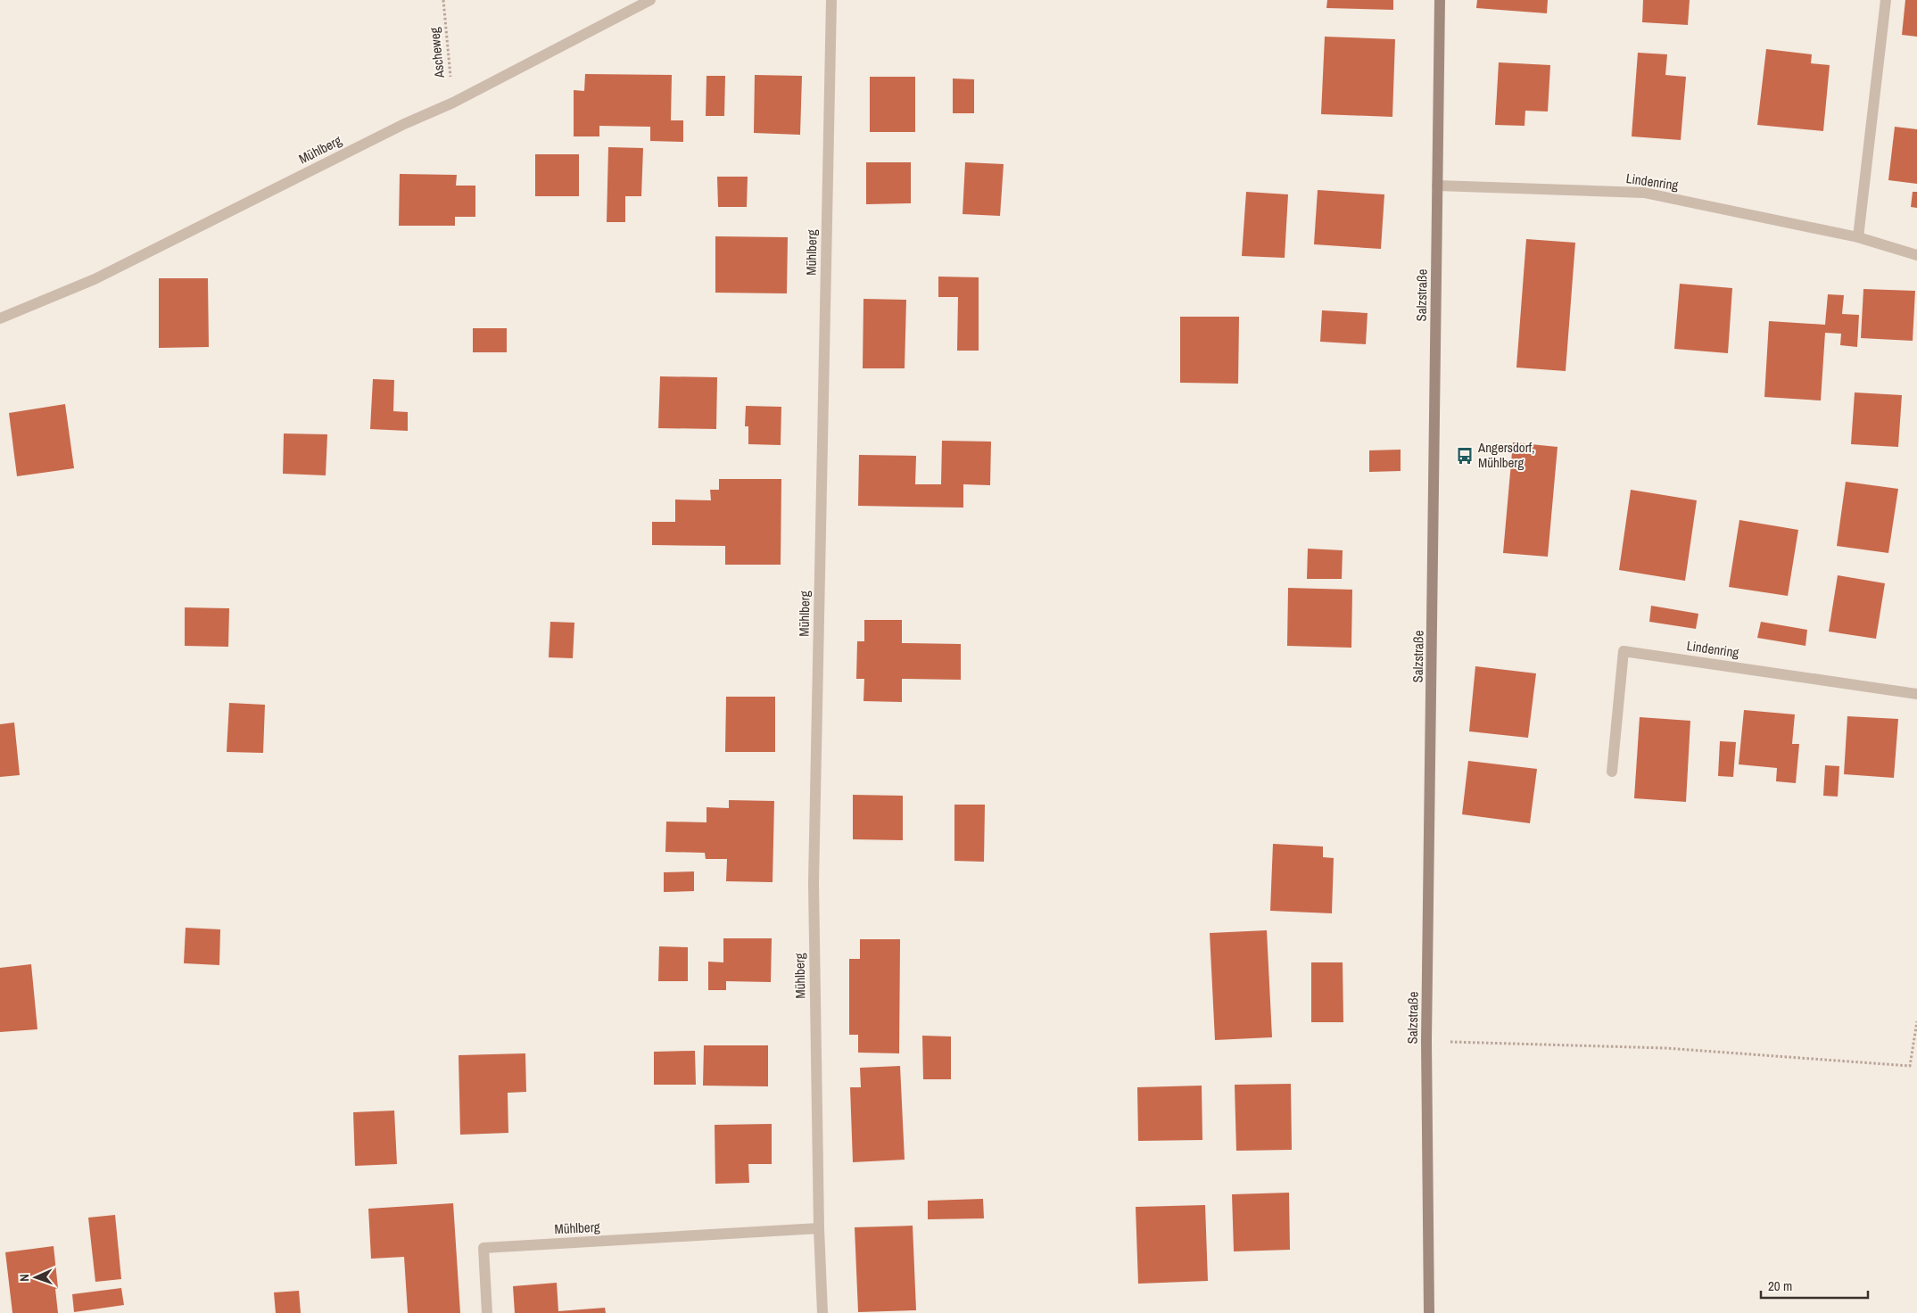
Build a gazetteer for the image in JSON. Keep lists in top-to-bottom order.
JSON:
{
  "streets": {
    "street": ["Mühlberg", "Lindenring", "Salzstraße"],
    "path": ["Ascheweg"]
  },
  "crossings": [
    ["Ascheweg", "Mühlberg"],
    ["Lindenring", "Salzstraße"]
  ],
  "places": {
    "bus stop": ["Angersdorf, Mühlberg"]
  },
  "scale_bar": "20 m",
  "north": "left"
}
